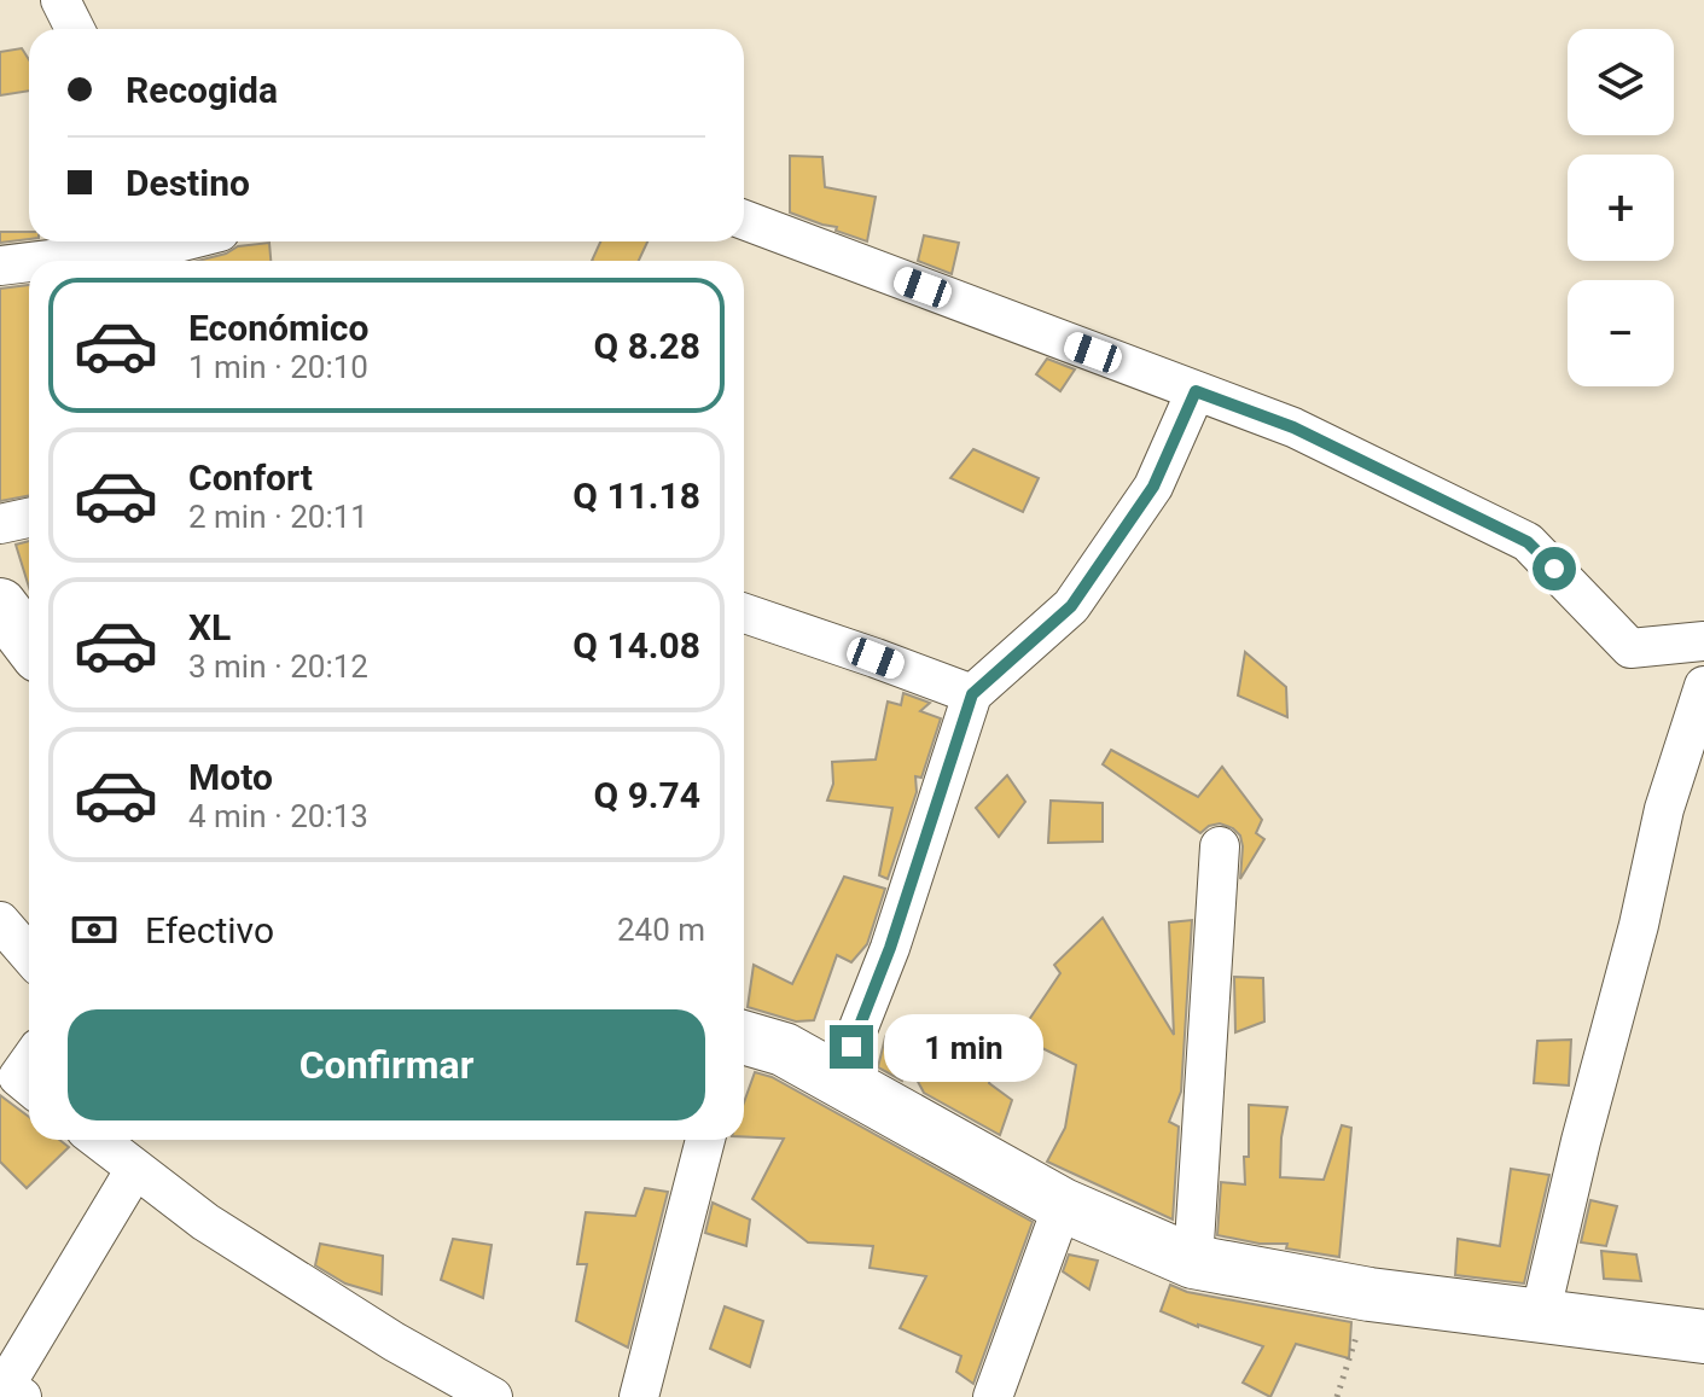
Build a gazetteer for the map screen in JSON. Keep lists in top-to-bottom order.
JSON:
{
  "page": {
    "map_buttons": ["+", "−"],
    "banner": ["Recogida", "Destino"],
    "list": [
      {
        "name": "Económico",
        "note": "1 min · 20:10",
        "value": "Q 8.28"
      },
      {
        "name": "Confort",
        "note": "2 min · 20:11",
        "value": "Q 11.18"
      },
      {
        "name": "XL",
        "note": "3 min · 20:12",
        "value": "Q 14.08"
      },
      {
        "name": "Moto",
        "note": "4 min · 20:13",
        "value": "Q 9.74"
      }
    ],
    "pay": ["Efectivo", "240 m"],
    "buttons": "Confirmar",
    "bubble": "1 min"
  }
}
